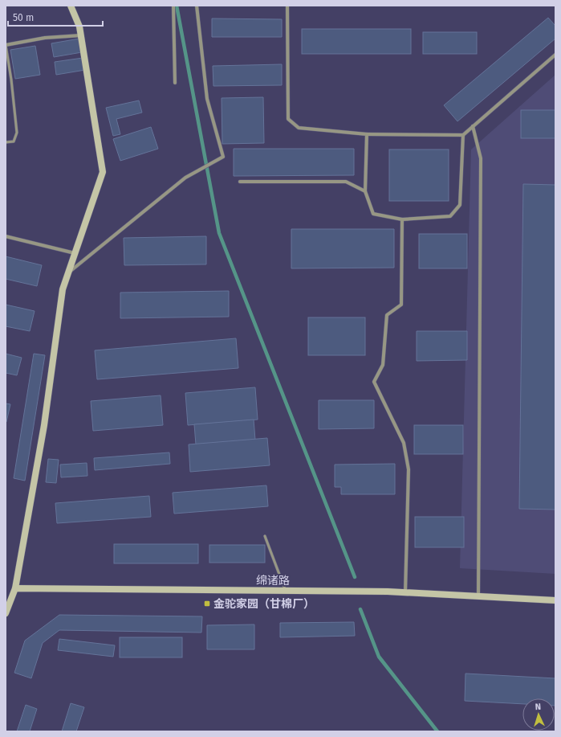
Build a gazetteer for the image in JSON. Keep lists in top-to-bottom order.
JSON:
{
  "streets": {
    "street": ["绵诸路"]
  },
  "places": {
    "transit": ["金驼家园（甘棉厂）"]
  },
  "scale_bar": "50 m",
  "north": "top"
}
